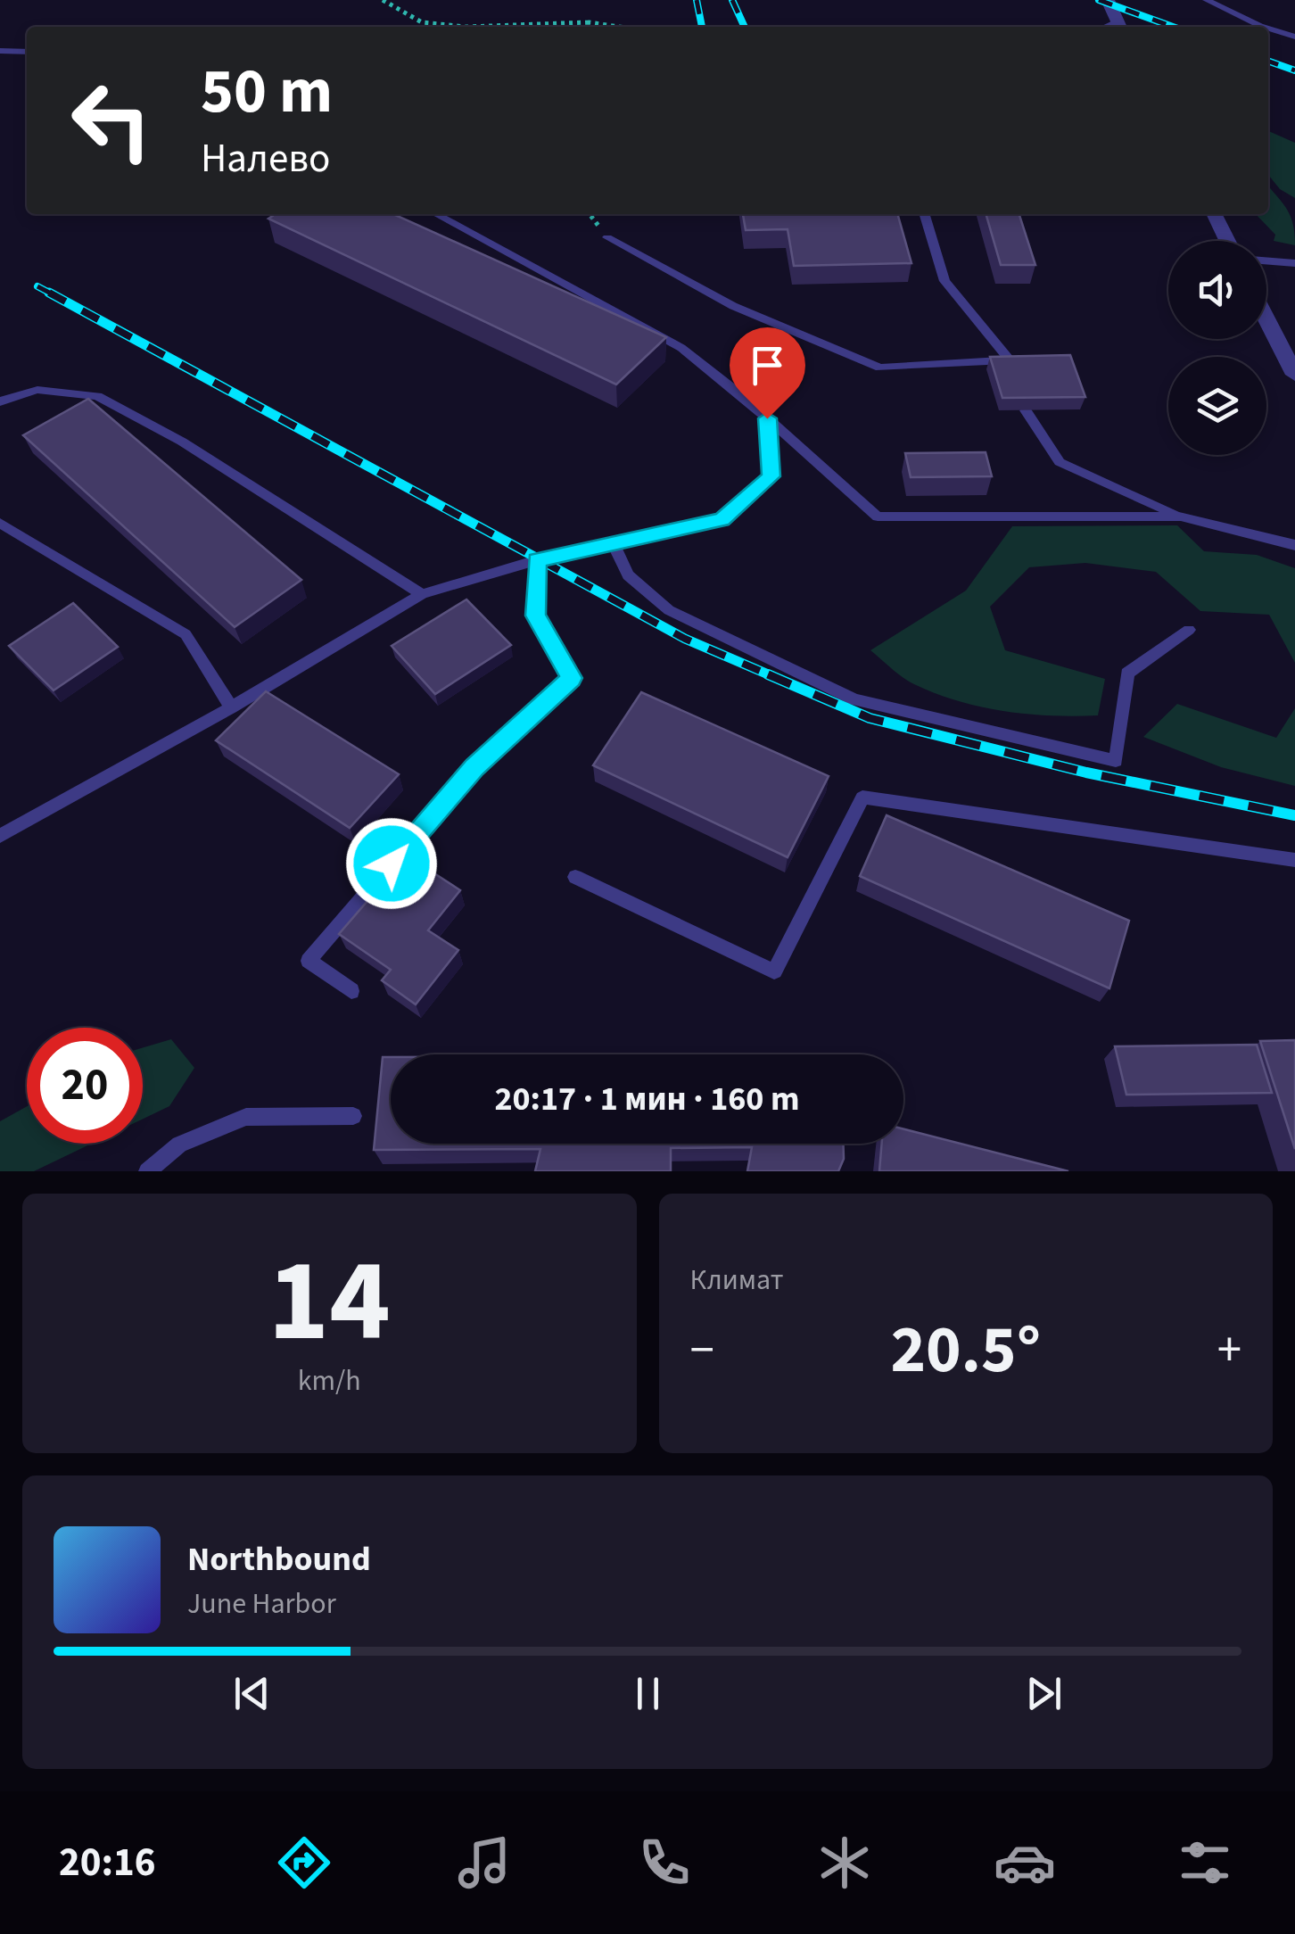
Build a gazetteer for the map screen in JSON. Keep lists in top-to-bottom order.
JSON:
{
  "page": {
    "turn": ["50 m", "Налево"],
    "limit": "20",
    "trip": "20:17 · 1 мин · 160 m",
    "tile": [
      ["14", "km/h"],
      "Климат"
    ],
    "heat": ["−", "20.5°", "+"],
    "song": ["Northbound", "June Harbor"],
    "tabs": "20:16"
  }
}
